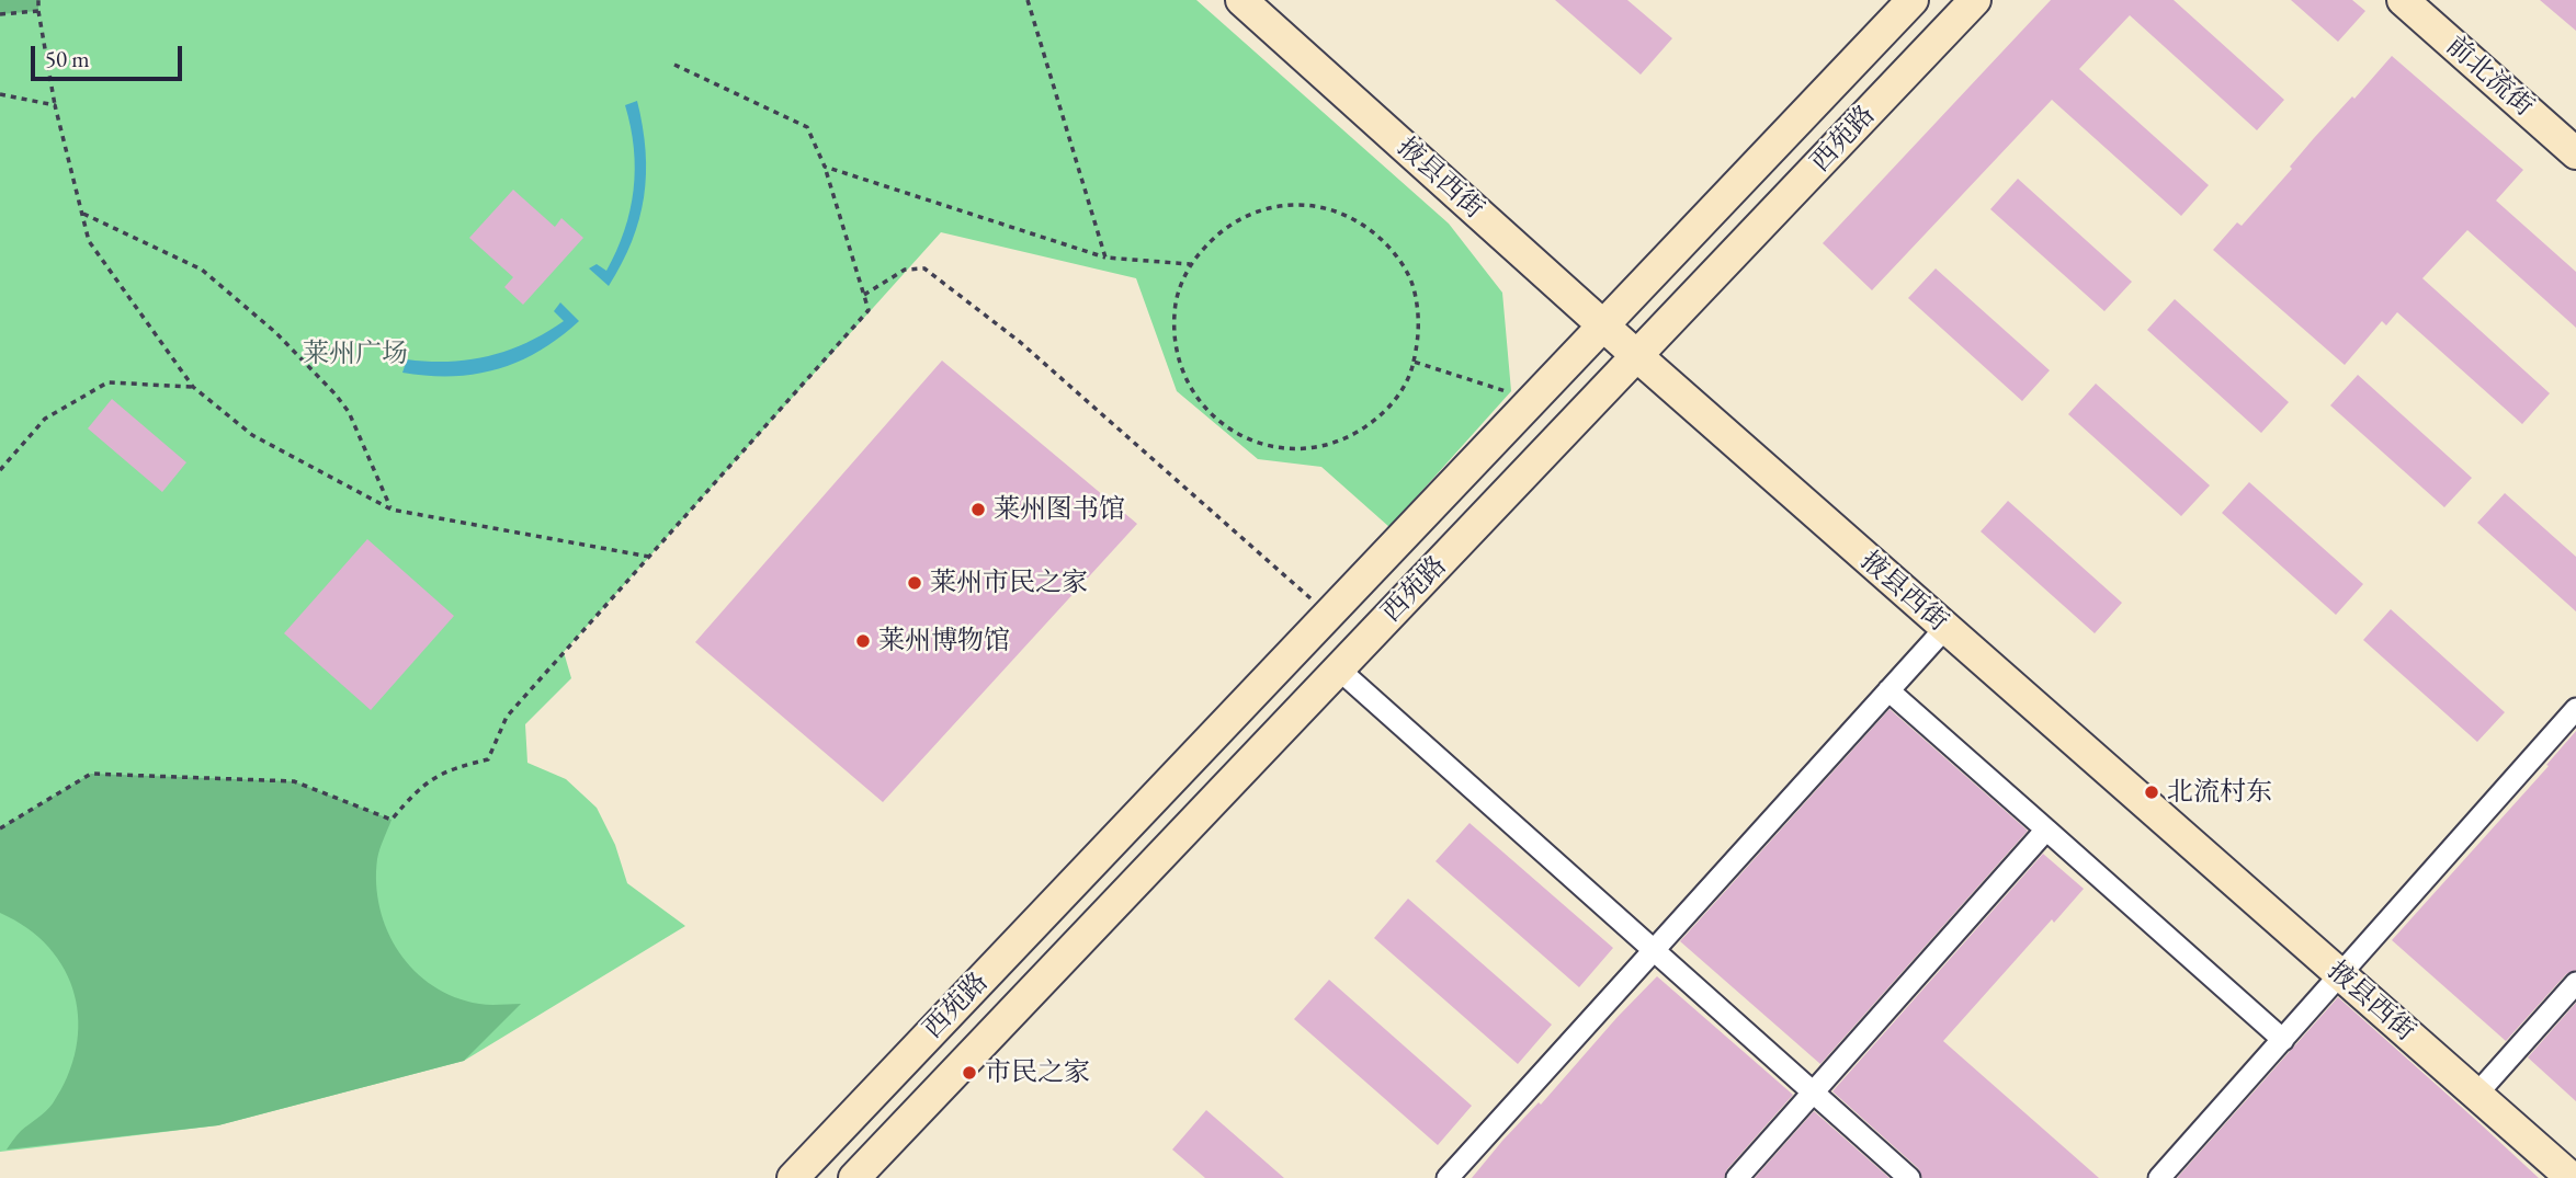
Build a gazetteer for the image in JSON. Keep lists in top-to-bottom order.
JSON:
{
  "streets": {
    "main road": ["前北流街", "西苑路", "掖县西街"]
  },
  "crossings": [
    ["西苑路", "掖县西街"]
  ],
  "parks": ["莱州广场"],
  "places": [
    "莱州图书馆",
    "莱州市民之家",
    "莱州博物馆",
    "北流村东",
    "市民之家"
  ],
  "scale_bar": "50 m"
}
